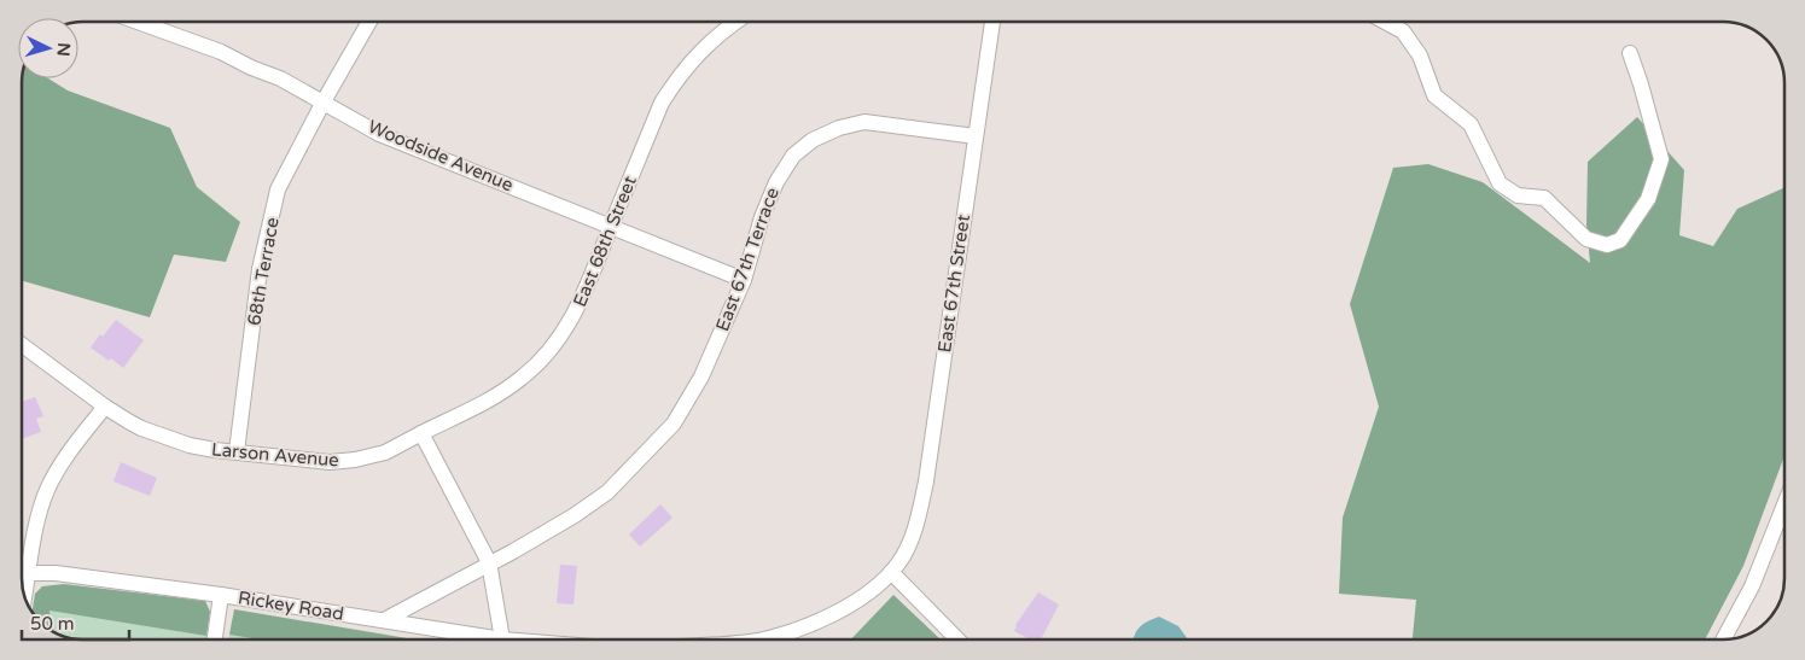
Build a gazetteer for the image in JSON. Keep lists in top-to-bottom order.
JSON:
{
  "streets": {
    "street": [
      "Woodside Avenue",
      "East 68th Street",
      "East 67th Terrace",
      "68th Terrace",
      "East 67th Street",
      "Larson Avenue",
      "Rickey Road"
    ]
  },
  "crossings": [
    ["Woodside Avenue", "East 68th Street"],
    ["Woodside Avenue", "East 67th Terrace"],
    ["Woodside Avenue", "68th Terrace"],
    ["East 68th Street", "Larson Avenue"],
    ["East 67th Terrace", "East 67th Street"],
    ["East 67th Terrace", "Rickey Road"],
    ["68th Terrace", "Larson Avenue"]
  ],
  "scale_bar": "50 m",
  "north": "right"
}
